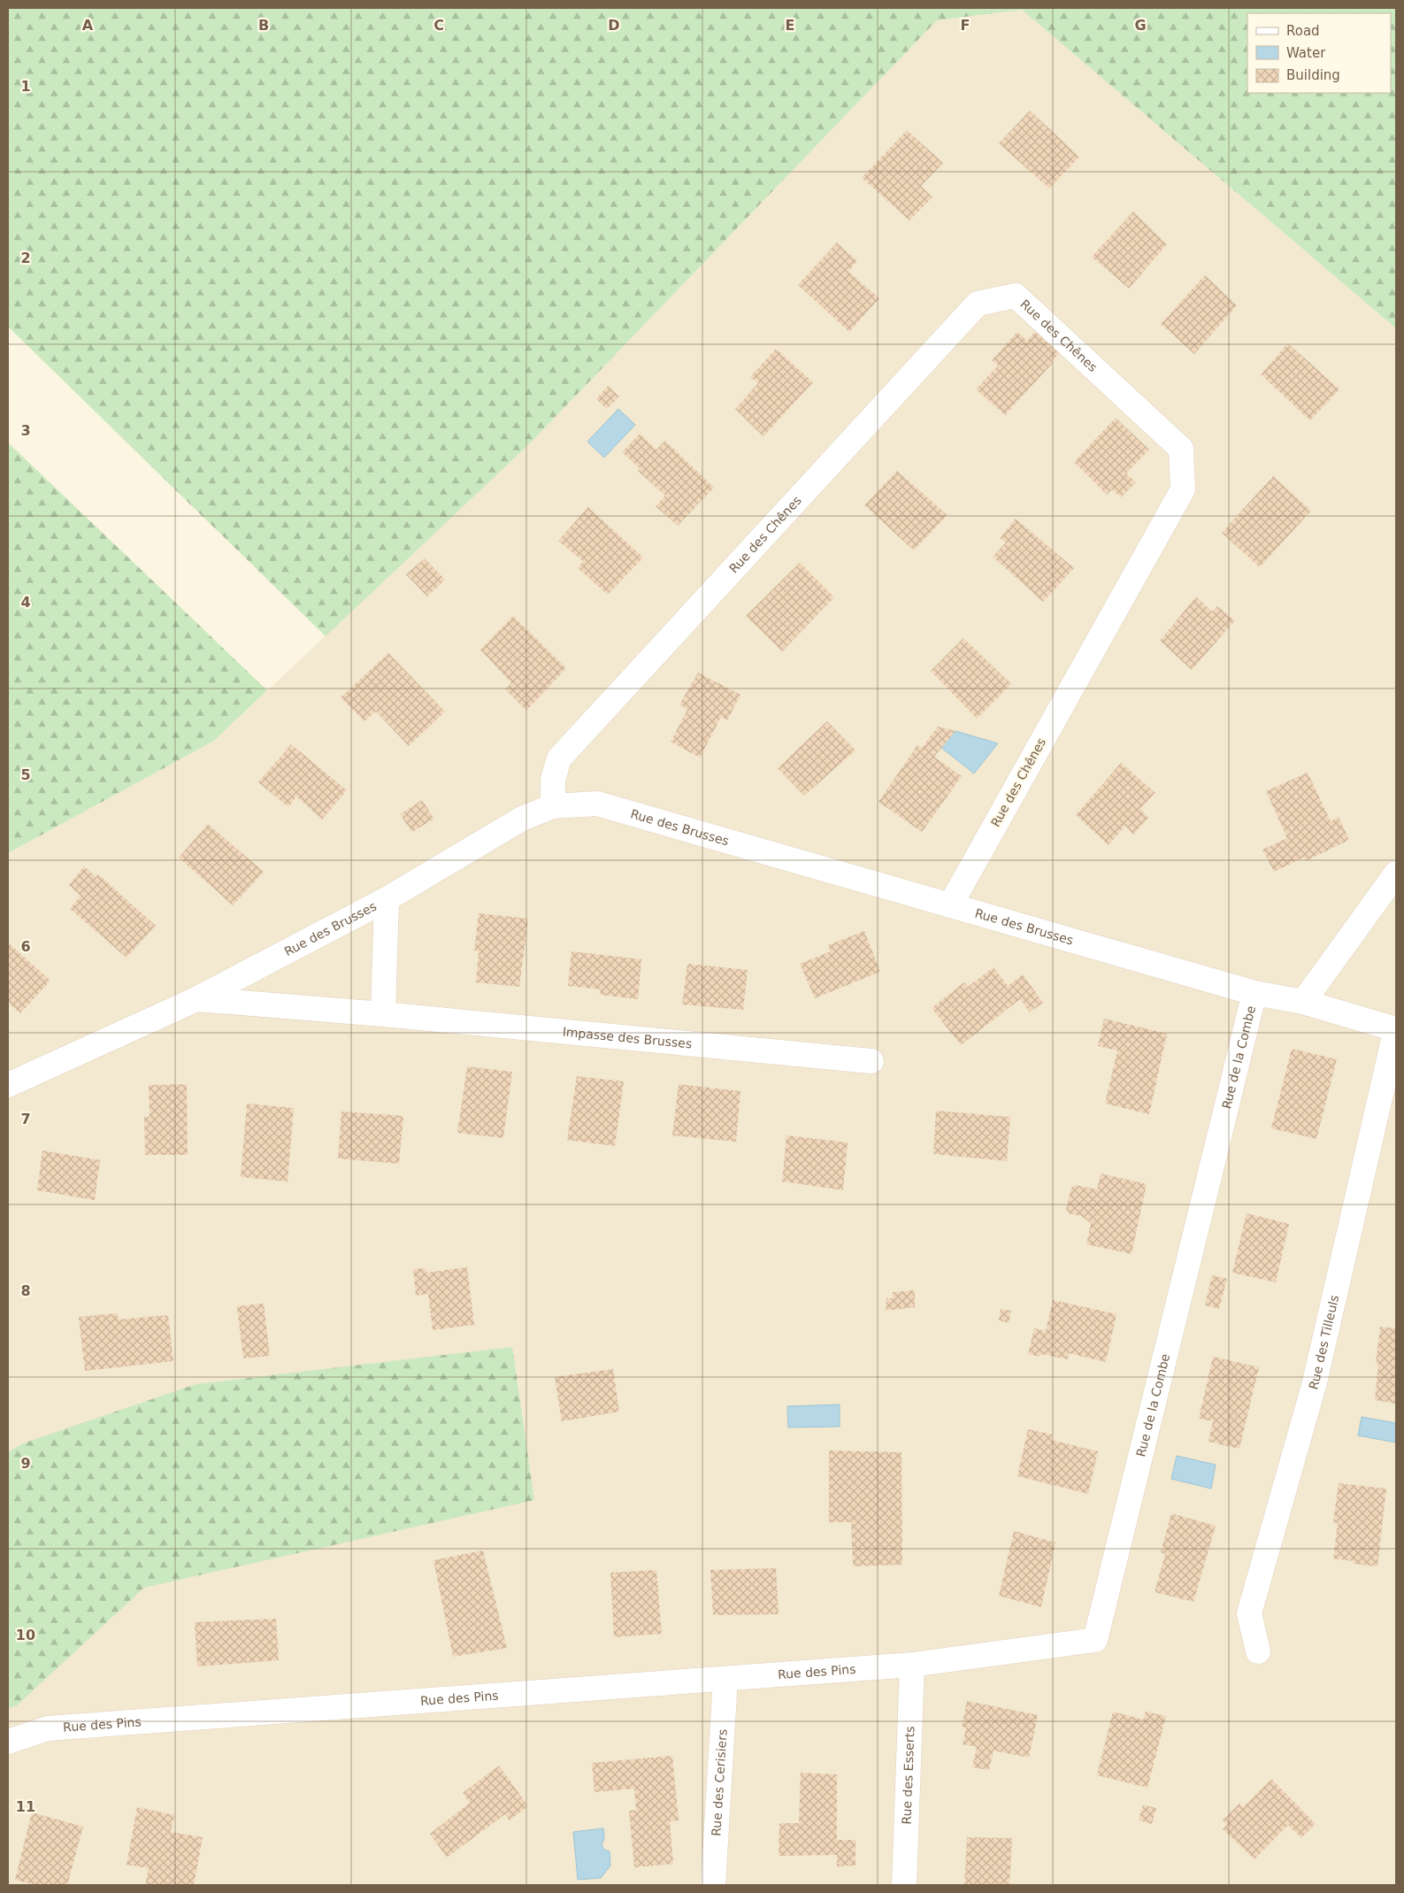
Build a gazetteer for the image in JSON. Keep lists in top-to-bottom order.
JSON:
{
  "streets": {
    "street": [
      "Rue des Chênes",
      "Rue des Brusses",
      "Impasse des Brusses",
      "Rue de la Combe",
      "Rue des Tilleuls",
      "Rue des Pins",
      "Rue des Esserts",
      "Rue des Cerisiers"
    ]
  },
  "crossings": [
    ["Rue des Chênes", "Rue des Brusses"],
    ["Rue des Brusses", "Impasse des Brusses"],
    ["Rue des Brusses", "Rue de la Combe"],
    ["Rue des Brusses", "Rue des Tilleuls"],
    ["Rue de la Combe", "Rue des Pins"],
    ["Rue de la Combe", "Rue des Esserts"],
    ["Rue des Pins", "Rue des Esserts"],
    ["Rue des Pins", "Rue des Cerisiers"]
  ],
  "legend": ["Road", "Water", "Building"],
  "grid": {
    "columns": [
      "A",
      "B",
      "C",
      "D",
      "E",
      "F",
      "G"
    ],
    "rows": [
      "1",
      "2",
      "3",
      "4",
      "5",
      "6",
      "7",
      "8",
      "9",
      "10",
      "11"
    ]
  }
}
